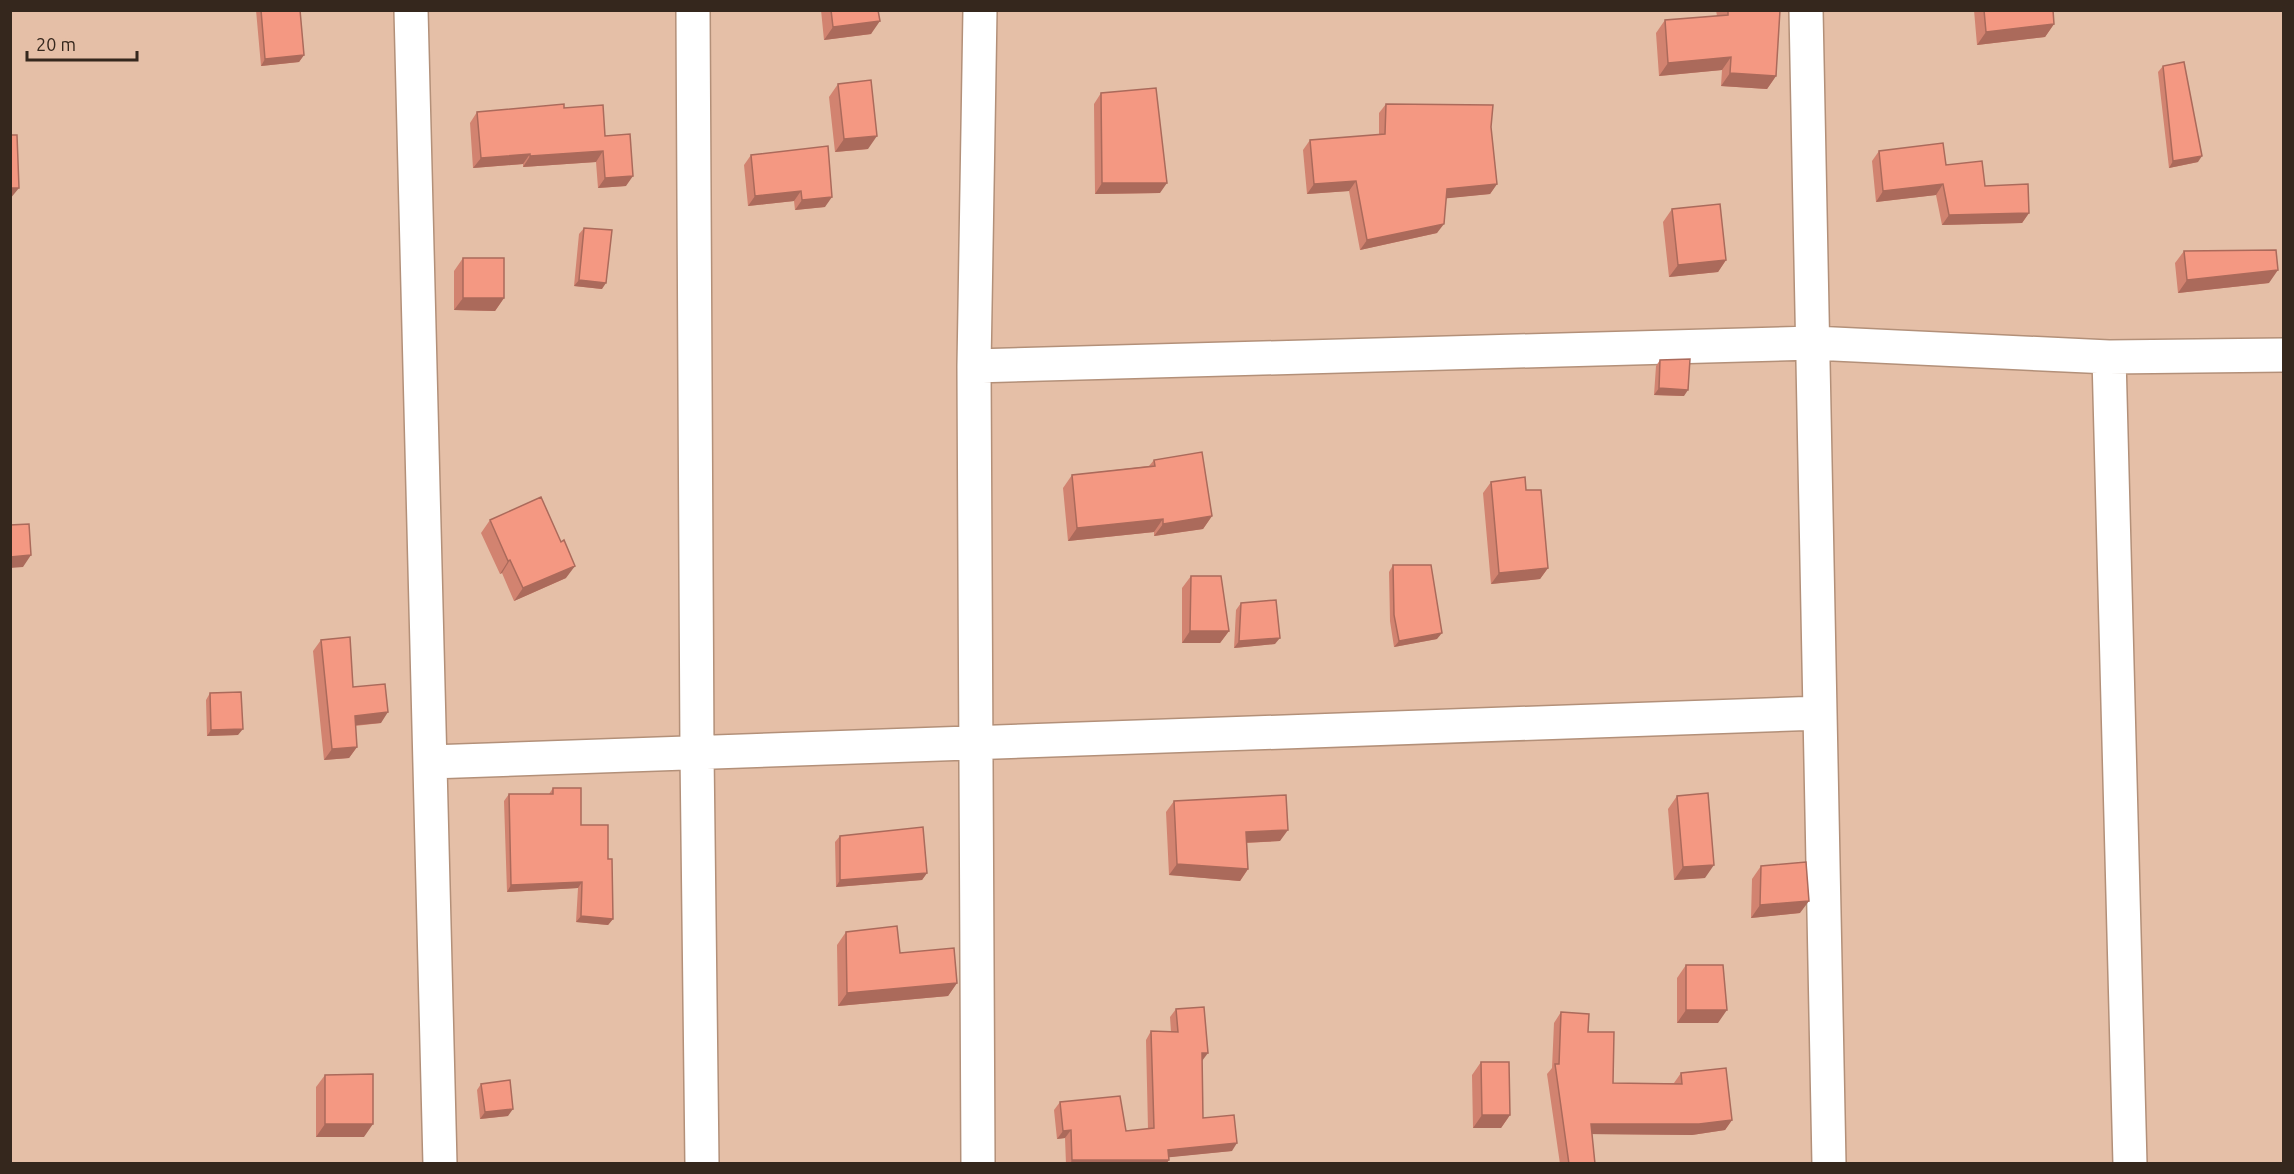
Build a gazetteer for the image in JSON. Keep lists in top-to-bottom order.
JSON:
{
  "scale_bar": "20 m"
}
